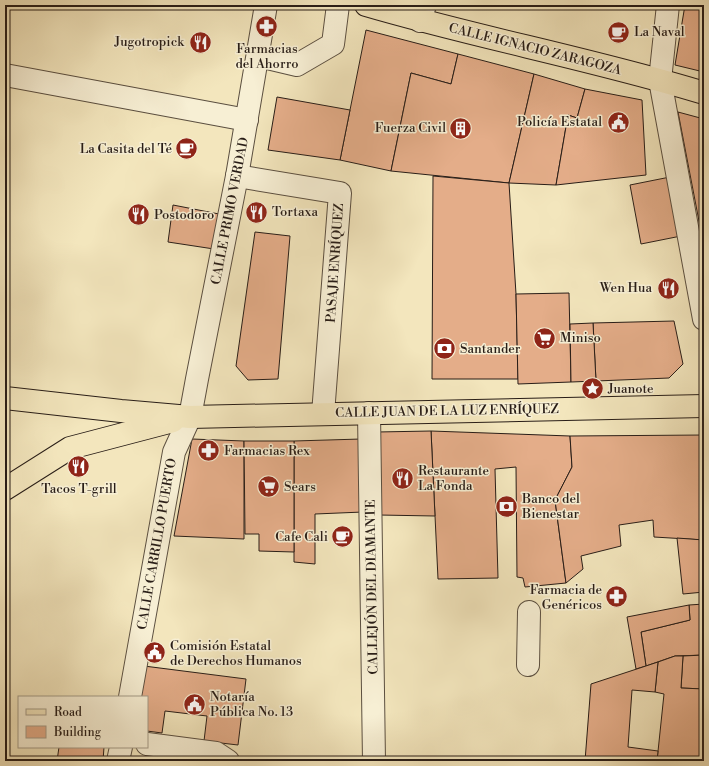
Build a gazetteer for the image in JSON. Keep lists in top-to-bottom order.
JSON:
{
  "streets": {
    "main road": ["CALLE IGNACIO ZARAGOZA", "CALLE JUAN DE LA LUZ ENRÍQUEZ"],
    "street": [
      "CALLE PRIMO VERDAD",
      "PASAJE ENRÍQUEZ",
      "CALLE CARRILLO PUERTO",
      "CALLEJÓN DEL DIAMANTE"
    ]
  },
  "crossings": [
    ["CALLE PRIMO VERDAD", "PASAJE ENRÍQUEZ"],
    ["CALLE PRIMO VERDAD", "CALLE JUAN DE LA LUZ ENRÍQUEZ"],
    ["CALLE PRIMO VERDAD", "CALLE CARRILLO PUERTO"],
    ["PASAJE ENRÍQUEZ", "CALLE JUAN DE LA LUZ ENRÍQUEZ"],
    ["CALLE JUAN DE LA LUZ ENRÍQUEZ", "CALLE CARRILLO PUERTO"],
    ["CALLE JUAN DE LA LUZ ENRÍQUEZ", "CALLEJÓN DEL DIAMANTE"]
  ],
  "places": {
    "pharmacy": ["Farmacias del Ahorro", "Farmacias Rex", "Farmacia de Genéricos"],
    "cafe": ["La Naval", "La Casita del Té", "Cafe Cali"],
    "restaurant": [
      "Jugotropick",
      "Tortaxa",
      "Postodoro",
      "Wen Hua",
      "Tacos T-grill",
      "Restaurante La Fonda"
    ],
    "public building": ["Policía Estatal", "Comisión Estatal de Derechos Humanos", "Notaría Pública No. 13"],
    "building": ["Fuerza Civil"],
    "supermarket": ["Miniso", "Sears"],
    "bank": ["Santander", "Banco del Bienestar"],
    "place": ["Juanote"]
  },
  "legend": ["Road", "Building"]
}
